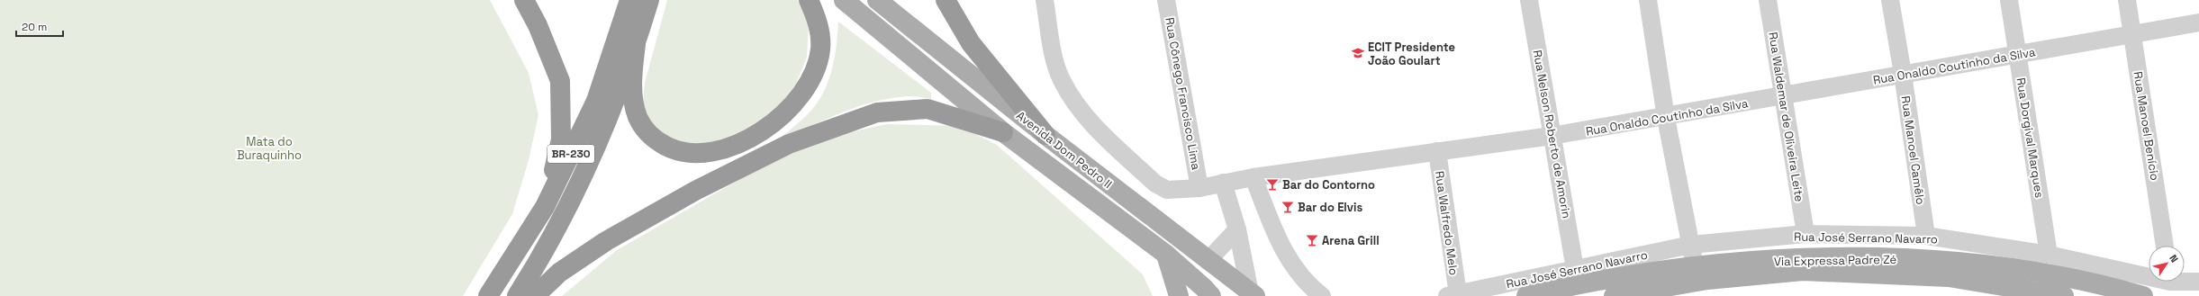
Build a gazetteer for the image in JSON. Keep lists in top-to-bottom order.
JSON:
{
  "streets": {
    "highway": ["BR-230"],
    "main road": ["Avenida Dom Pedro II", "Via Expressa Padre Zé"],
    "street": [
      "Rua Onaldo Coutinho da Silva",
      "Rua Cônego Francisco Lima",
      "Rua Waldemar de Oliveira Leite",
      "Rua Manoel Benício",
      "Rua Nelson Roberto de Amorin",
      "Rua Dorgival Marques",
      "Rua Manoel Camêlo",
      "Rua Walfredo Melo",
      "Rua José Serrano Navarro"
    ]
  },
  "crossings": [
    ["Rua Onaldo Coutinho da Silva", "Rua Cônego Francisco Lima"],
    ["Rua Onaldo Coutinho da Silva", "Rua Waldemar de Oliveira Leite"],
    ["Rua Onaldo Coutinho da Silva", "Rua Manoel Benício"],
    ["Rua Onaldo Coutinho da Silva", "Rua Nelson Roberto de Amorin"],
    ["Rua Onaldo Coutinho da Silva", "Rua Dorgival Marques"],
    ["Rua Onaldo Coutinho da Silva", "Rua Manoel Camêlo"],
    ["Rua Onaldo Coutinho da Silva", "Rua Walfredo Melo"],
    ["Rua Waldemar de Oliveira Leite", "Rua José Serrano Navarro"],
    ["Rua Nelson Roberto de Amorin", "Rua José Serrano Navarro"],
    ["Rua Dorgival Marques", "Rua José Serrano Navarro"],
    ["Rua Manoel Camêlo", "Rua José Serrano Navarro"],
    ["Rua Walfredo Melo", "Rua José Serrano Navarro"]
  ],
  "parks": ["Mata do Buraquinho"],
  "places": {
    "school or university": ["ECIT Presidente João Goulart"],
    "bar": ["Bar do Contorno", "Bar do Elvis", "Arena Grill"]
  },
  "scale_bar": "20 m",
  "north": "top right"
}
